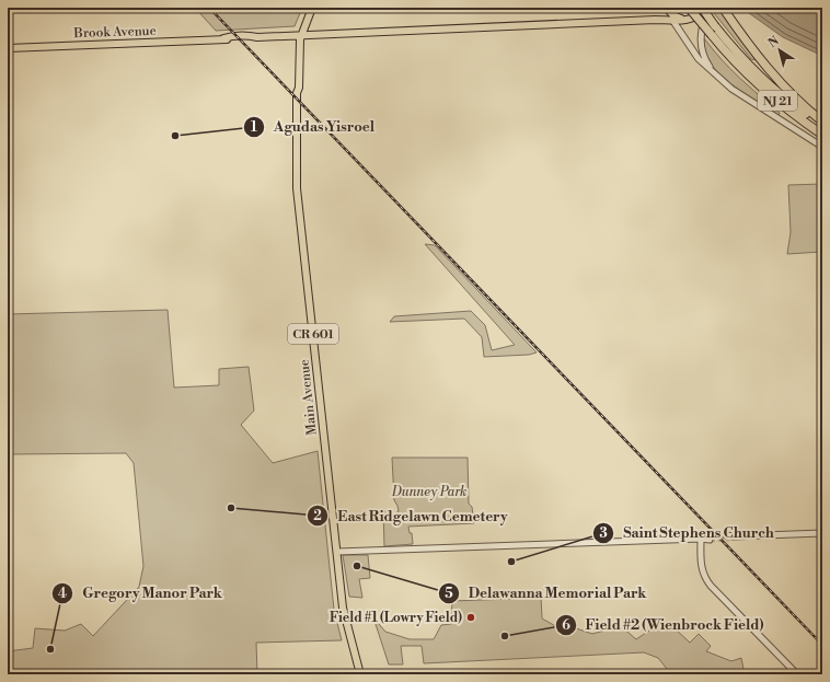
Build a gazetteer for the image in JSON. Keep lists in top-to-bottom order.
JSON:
{
  "streets": {
    "highway": ["NJ 21"],
    "main road": ["Brook Avenue", "CR 601", "Main Avenue"]
  },
  "crossings": [
    ["Brook Avenue", "Main Avenue"]
  ],
  "parks": ["Dunney Park"],
  "places": [
    "Agudas Yisroel",
    "East Ridgelawn Cemetery",
    "Saint Stephens Church",
    "Delawanna Memorial Park",
    "Field #1 (Lowry Field)",
    "Field #2 (Wienbrock Field)",
    "Gregory Manor Park"
  ],
  "north": "top left"
}
